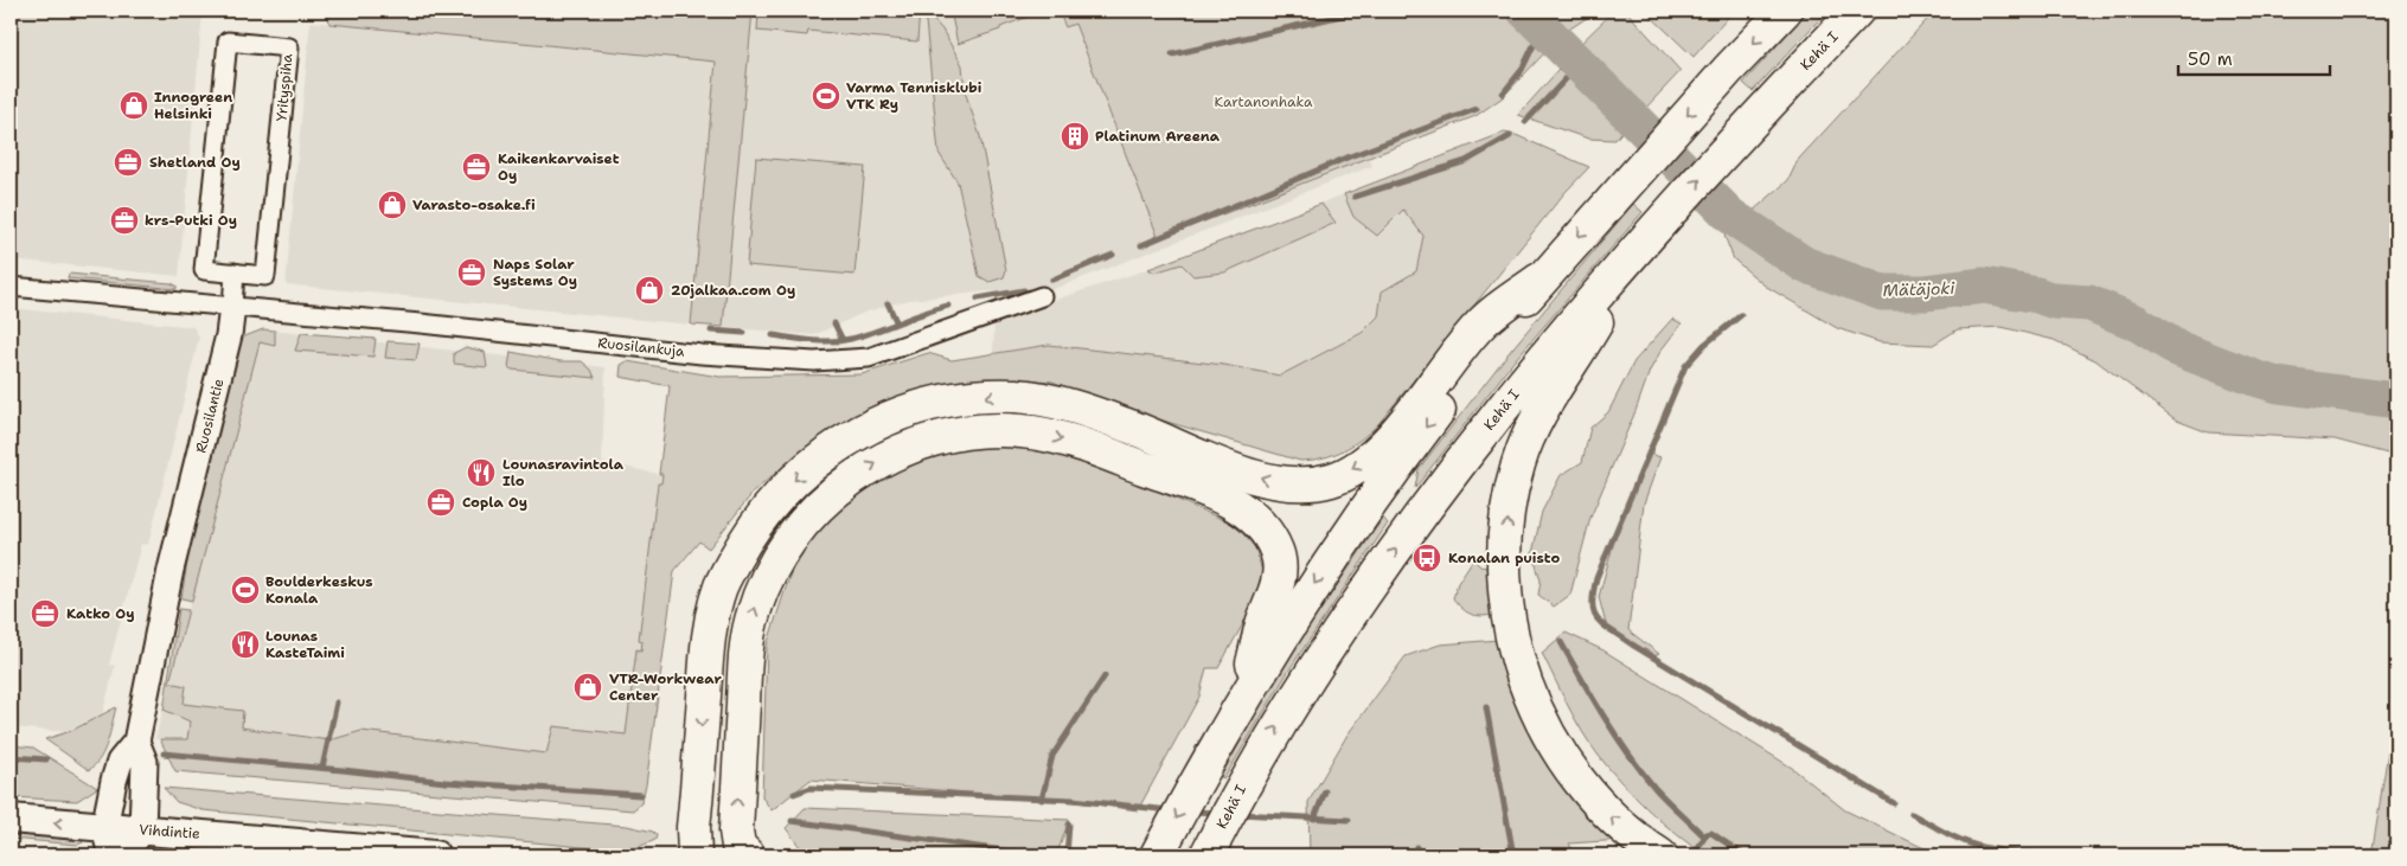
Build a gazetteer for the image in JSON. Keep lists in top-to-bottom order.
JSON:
{
  "streets": {
    "highway": ["Kehä I"],
    "main road": ["Vihdintie"],
    "street": ["Yrityspiha", "Ruosilankuja", "Ruosilantie"]
  },
  "crossings": [
    ["Ruosilankuja", "Ruosilantie"],
    ["Ruosilantie", "Vihdintie"]
  ],
  "water": ["Mätäjoki"],
  "parks": ["Kartanonhaka"],
  "places": {
    "sports": ["Varma Tennisklubi VTK Ry", "Boulderkeskus Konala"],
    "shop": [
      "Innogreen Helsinki",
      "Varasto-osake.fi",
      "20jalkaa.com Oy",
      "VTR-Workwear Center"
    ],
    "building": ["Platinum Areena"],
    "office": [
      "Shetland Oy",
      "Kaikenkarvaiset Oy",
      "krs-Putki Oy",
      "Naps Solar Systems Oy",
      "Copla Oy",
      "Katko Oy"
    ],
    "restaurant": ["Lounasravintola Ilo", "Lounas KasteTaimi"],
    "bus stop": ["Konalan puisto"]
  },
  "scale_bar": "50 m"
}
